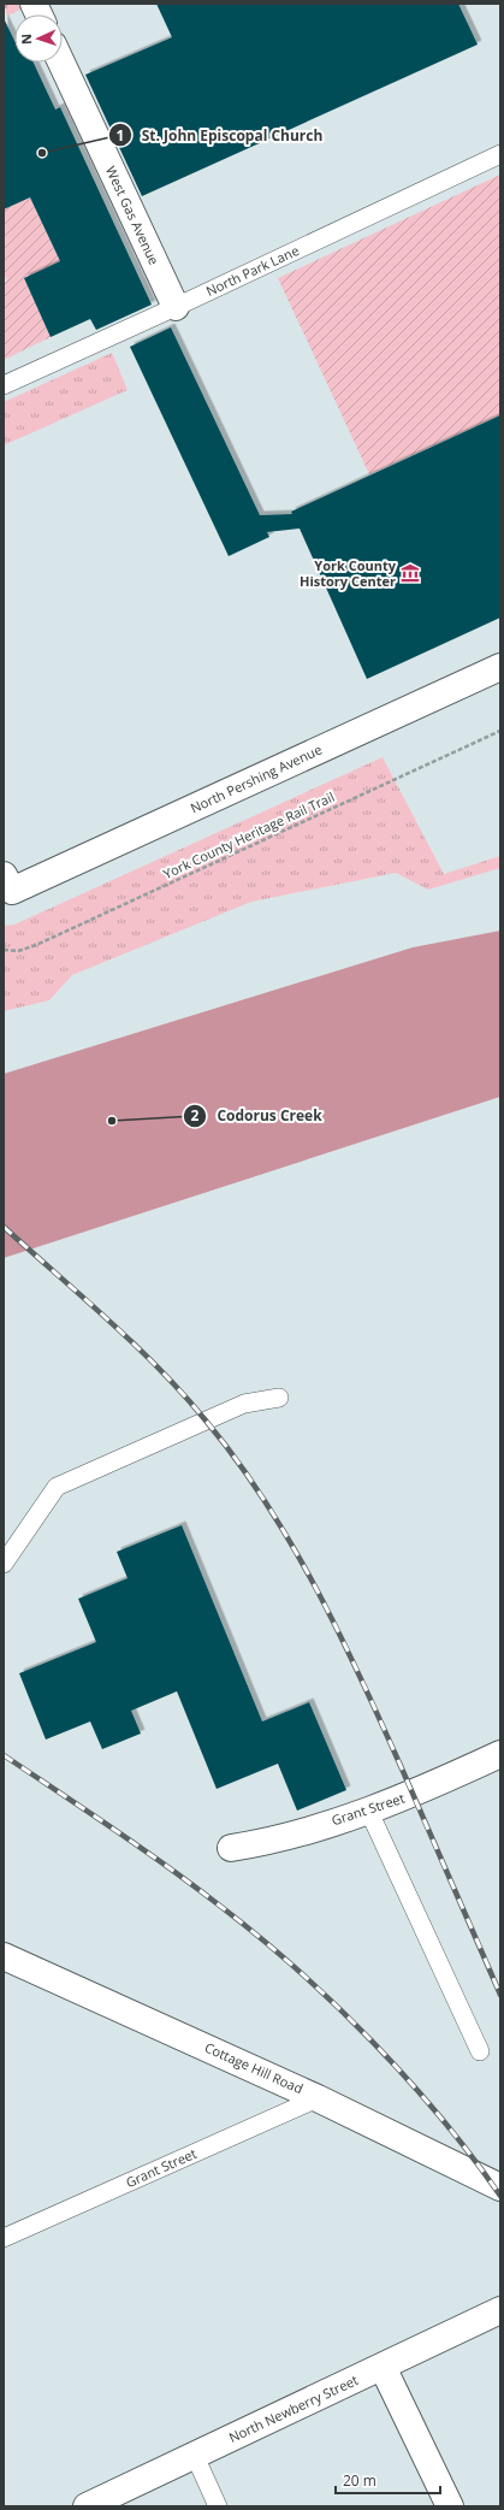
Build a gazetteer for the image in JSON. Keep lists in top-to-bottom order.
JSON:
{
  "streets": {
    "street": [
      "West Gas Avenue",
      "North Pershing Avenue",
      "Grant Street",
      "Cottage Hill Road",
      "North Newberry Street"
    ],
    "lane": ["North Park Lane"],
    "path": ["York County Heritage Rail Trail"]
  },
  "crossings": [
    ["West Gas Avenue", "North Park Lane"],
    ["Grant Street", "Cottage Hill Road"]
  ],
  "places": {
    "other": ["St. John Episcopal Church", "Codorus Creek"],
    "museum": ["York County History Center"]
  },
  "scale_bar": "20 m",
  "north": "left"
}
